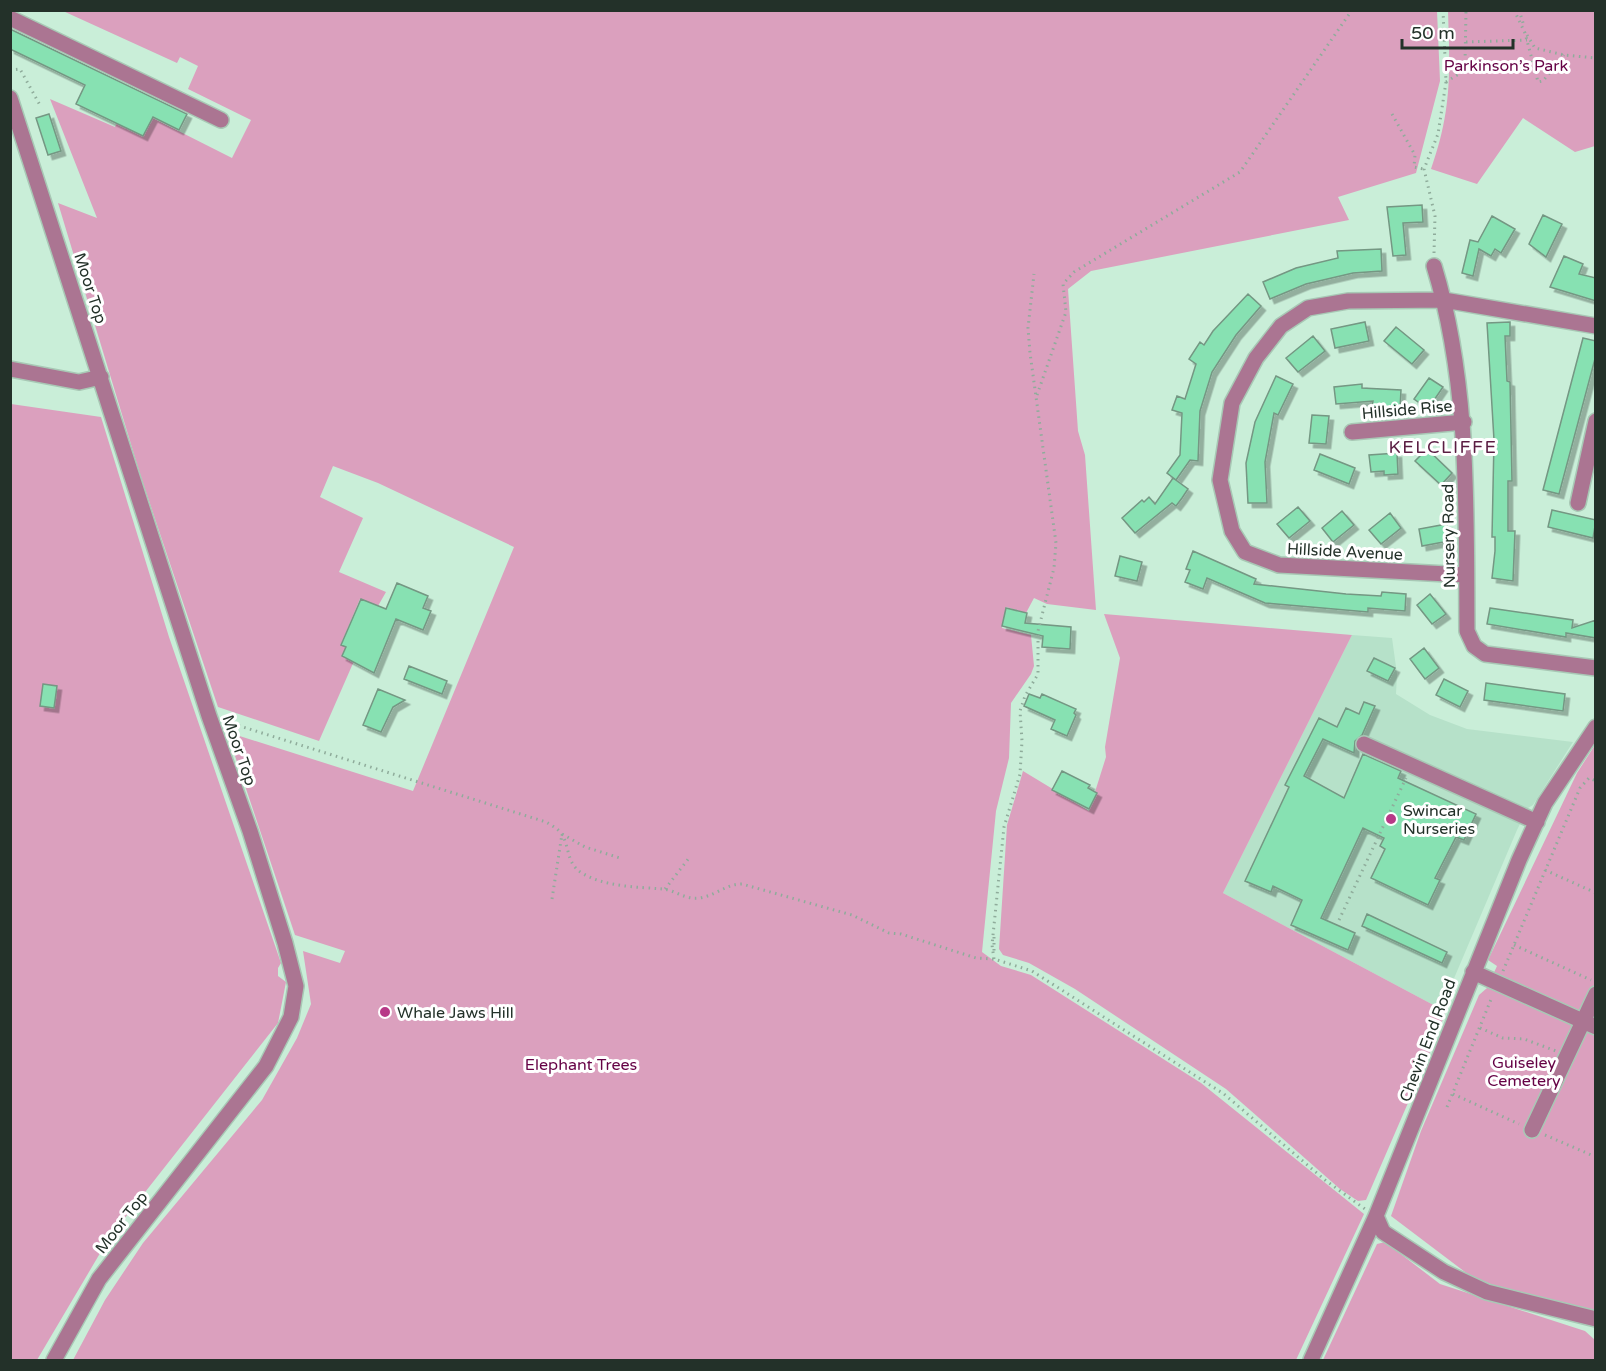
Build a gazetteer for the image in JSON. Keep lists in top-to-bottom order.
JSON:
{
  "streets": {
    "street": [
      "Moor Top",
      "Hillside Rise",
      "Nursery Road",
      "Hillside Avenue",
      "Chevin End Road"
    ]
  },
  "crossings": [
    ["Hillside Rise", "Nursery Road"],
    ["Nursery Road", "Hillside Avenue"]
  ],
  "districts": ["KELCLIFFE"],
  "parks": ["Parkinson’s Park", "Guiseley Cemetery", "Elephant Trees"],
  "places": ["Swincar Nurseries", "Whale Jaws Hill"],
  "scale_bar": "50 m"
}
